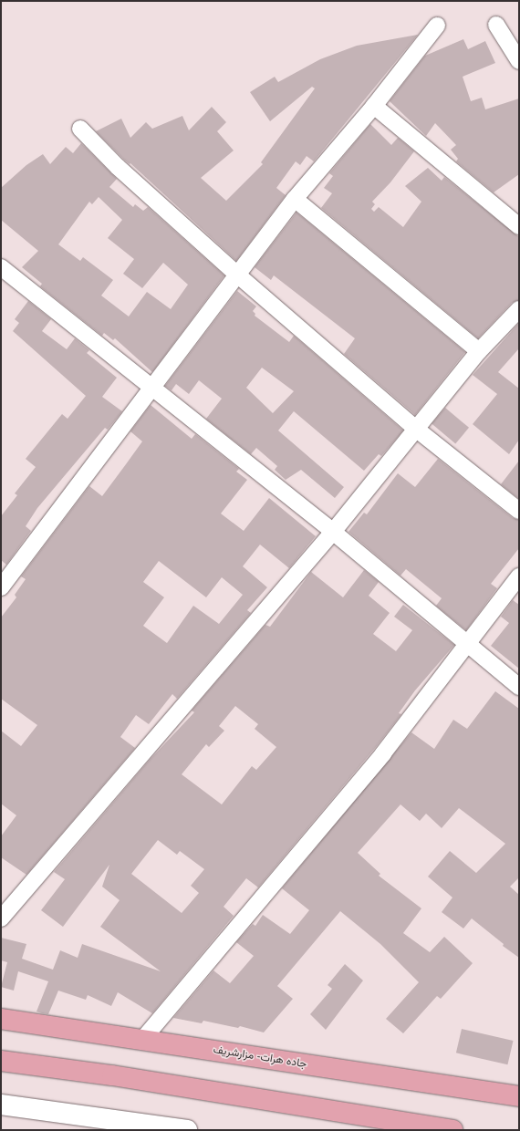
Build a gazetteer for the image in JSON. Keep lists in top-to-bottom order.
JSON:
{
  "streets": {
    "highway": ["جاده هرات- مزارشریف"]
  }
}
